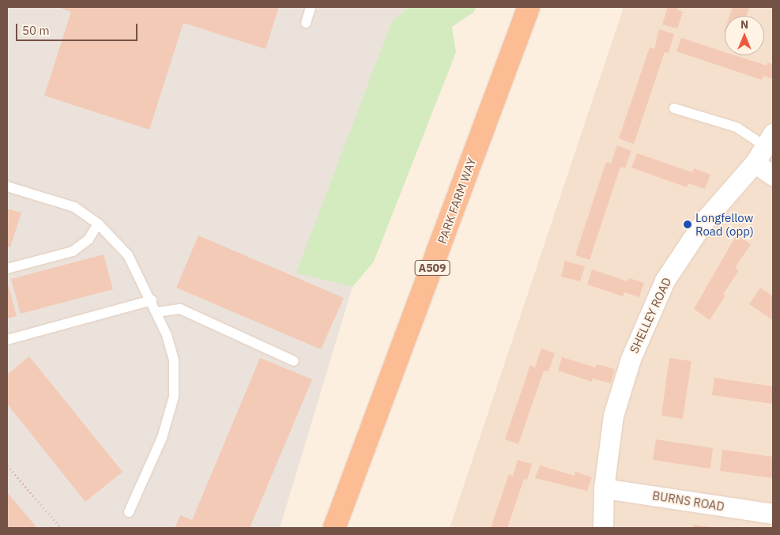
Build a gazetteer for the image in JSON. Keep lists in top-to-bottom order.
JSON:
{
  "streets": {
    "highway": ["PARK FARM WAY", "A509"],
    "street": ["SHELLEY ROAD", "BURNS ROAD"]
  },
  "crossings": [
    ["SHELLEY ROAD", "BURNS ROAD"]
  ],
  "places": ["Longfellow Road (opp)"],
  "scale_bar": "50 m",
  "north": "top"
}
